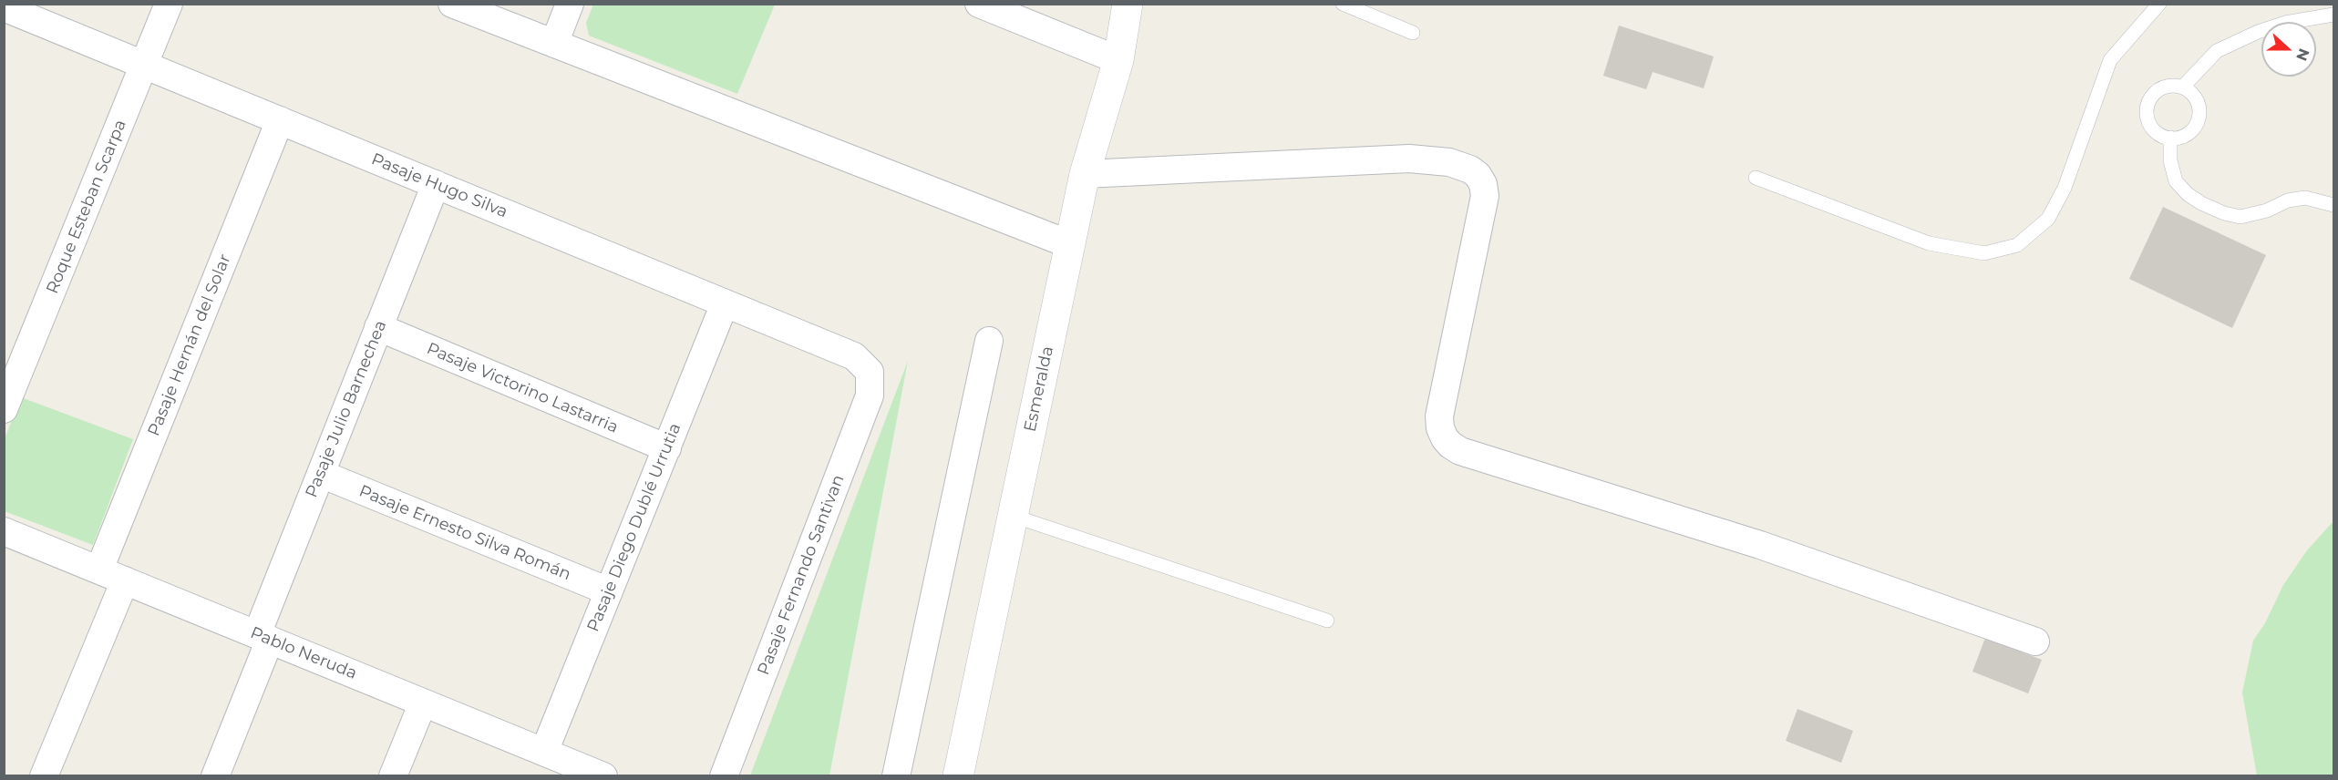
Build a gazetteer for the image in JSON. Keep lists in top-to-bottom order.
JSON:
{
  "streets": {
    "street": [
      "Pasaje Hugo Silva",
      "Roque Esteban Scarpa",
      "Pasaje Hernán del Solar",
      "Pasaje Victorino Lastarria",
      "Esmeralda",
      "Pasaje Julio Barnechea",
      "Pasaje Diego Dublé Urrutia",
      "Pasaje Ernesto Silva Román",
      "Pasaje Fernando Santivan",
      "Pablo Neruda"
    ]
  },
  "crossings": [
    ["Pasaje Hugo Silva", "Roque Esteban Scarpa"],
    ["Pasaje Hugo Silva", "Pasaje Hernán del Solar"],
    ["Pasaje Hugo Silva", "Pasaje Julio Barnechea"],
    ["Pasaje Hugo Silva", "Pasaje Diego Dublé Urrutia"],
    ["Pasaje Hugo Silva", "Pasaje Fernando Santivan"],
    ["Pasaje Hernán del Solar", "Pablo Neruda"],
    ["Pasaje Victorino Lastarria", "Pasaje Julio Barnechea"],
    ["Pasaje Victorino Lastarria", "Pasaje Diego Dublé Urrutia"],
    ["Pasaje Julio Barnechea", "Pasaje Ernesto Silva Román"],
    ["Pasaje Julio Barnechea", "Pablo Neruda"],
    ["Pasaje Diego Dublé Urrutia", "Pasaje Ernesto Silva Román"],
    ["Pasaje Diego Dublé Urrutia", "Pablo Neruda"]
  ],
  "north": "right"
}
